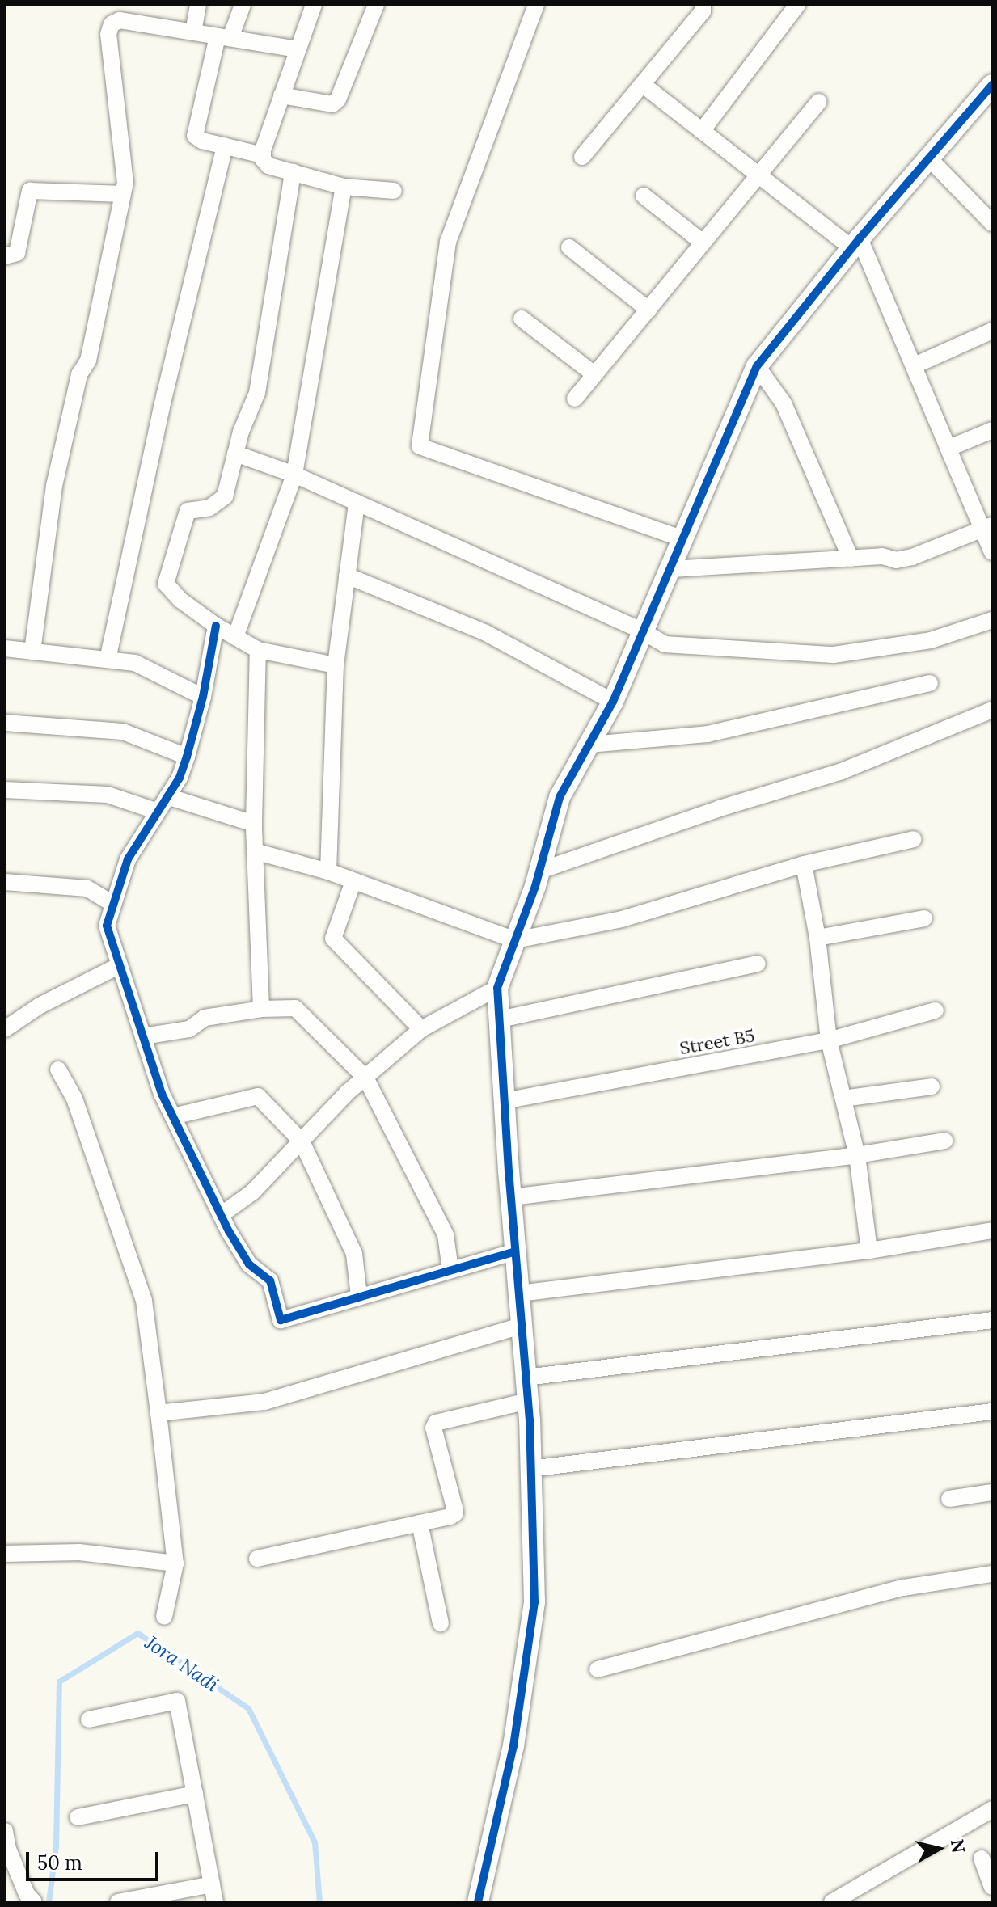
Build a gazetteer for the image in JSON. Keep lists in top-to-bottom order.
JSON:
{
  "streets": {
    "street": ["Street B5"]
  },
  "water": ["Jora Nadi"],
  "scale_bar": "50 m",
  "north": "right"
}
